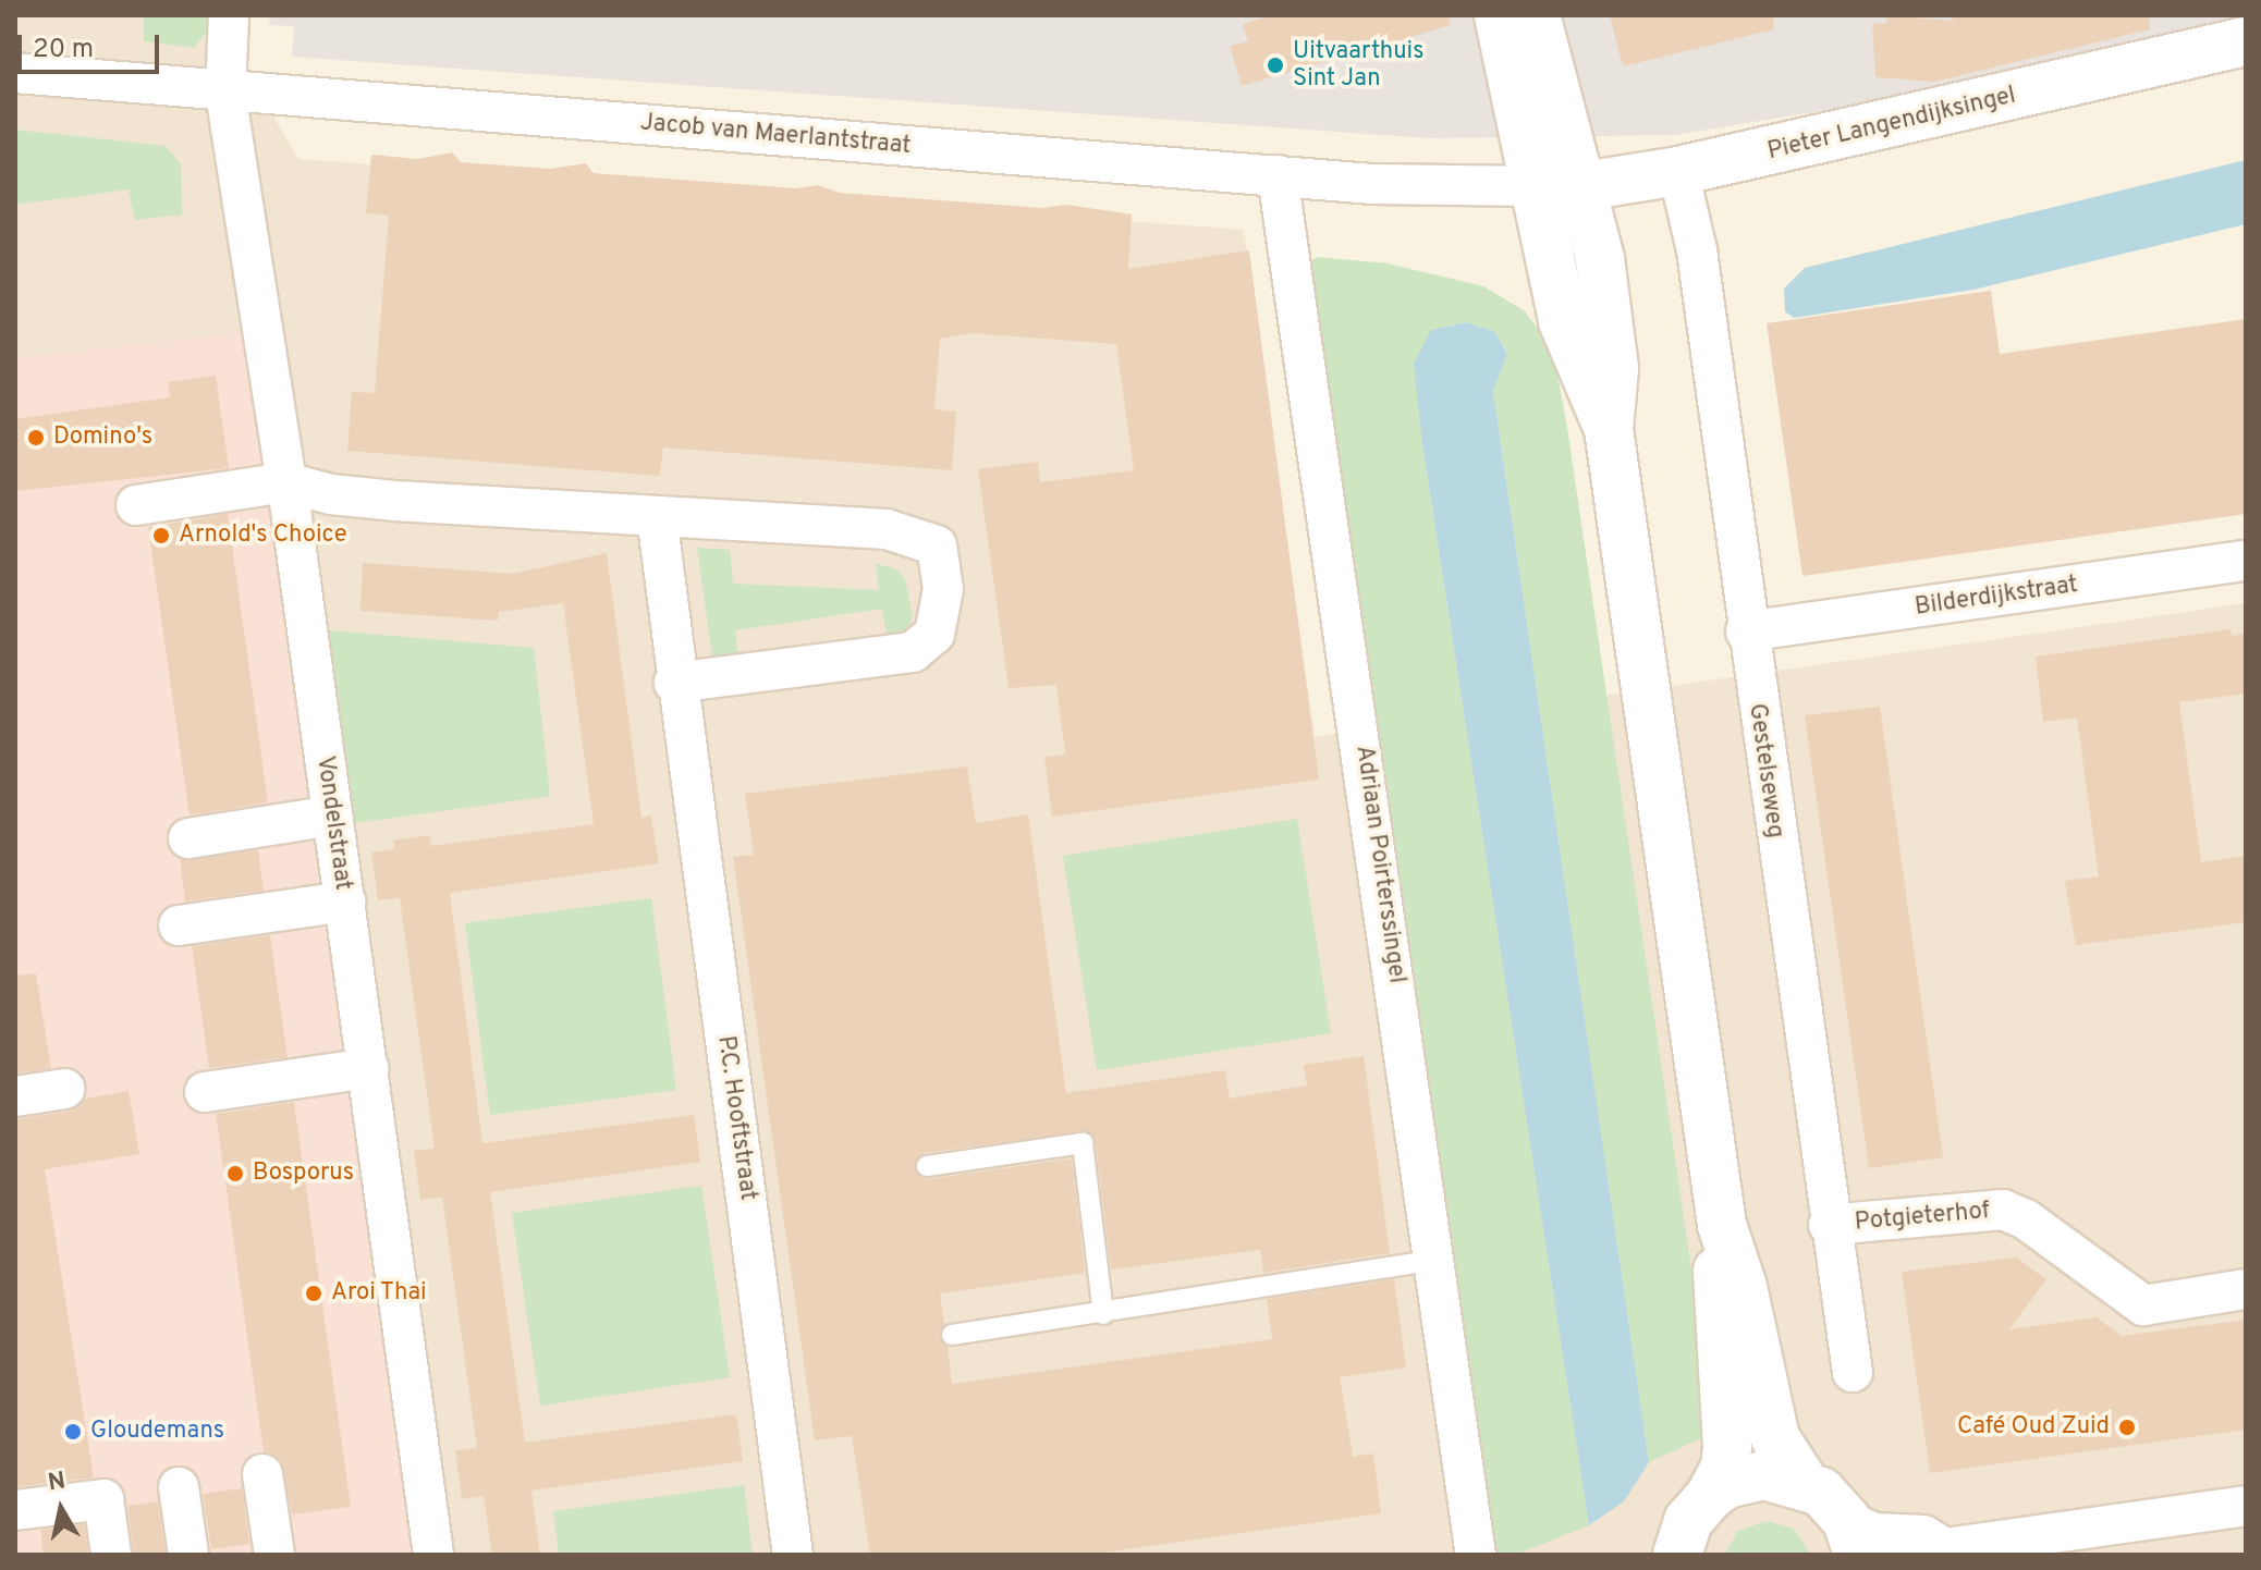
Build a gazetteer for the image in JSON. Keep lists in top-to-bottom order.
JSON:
{
  "streets": {
    "main road": ["Pieter Langendijksingel"],
    "street": [
      "Jacob van Maerlantstraat",
      "Bilderdijkstraat",
      "Gestelseweg",
      "Vondelstraat",
      "Adriaan Poirterssingel",
      "P.C. Hooftstraat",
      "Potgieterhof"
    ]
  },
  "crossings": [
    ["Pieter Langendijksingel", "Jacob van Maerlantstraat"],
    ["Pieter Langendijksingel", "Gestelseweg"],
    ["Jacob van Maerlantstraat", "Vondelstraat"],
    ["Jacob van Maerlantstraat", "Adriaan Poirterssingel"],
    ["Bilderdijkstraat", "Gestelseweg"],
    ["Gestelseweg", "Potgieterhof"]
  ],
  "places": [
    "Uitvaarthuis Sint Jan",
    "Domino's",
    "Arnold's Choice",
    "Bosporus",
    "Aroi Thai",
    "Café Oud Zuid",
    "Gloudemans"
  ],
  "scale_bar": "20 m",
  "north": "top"
}
